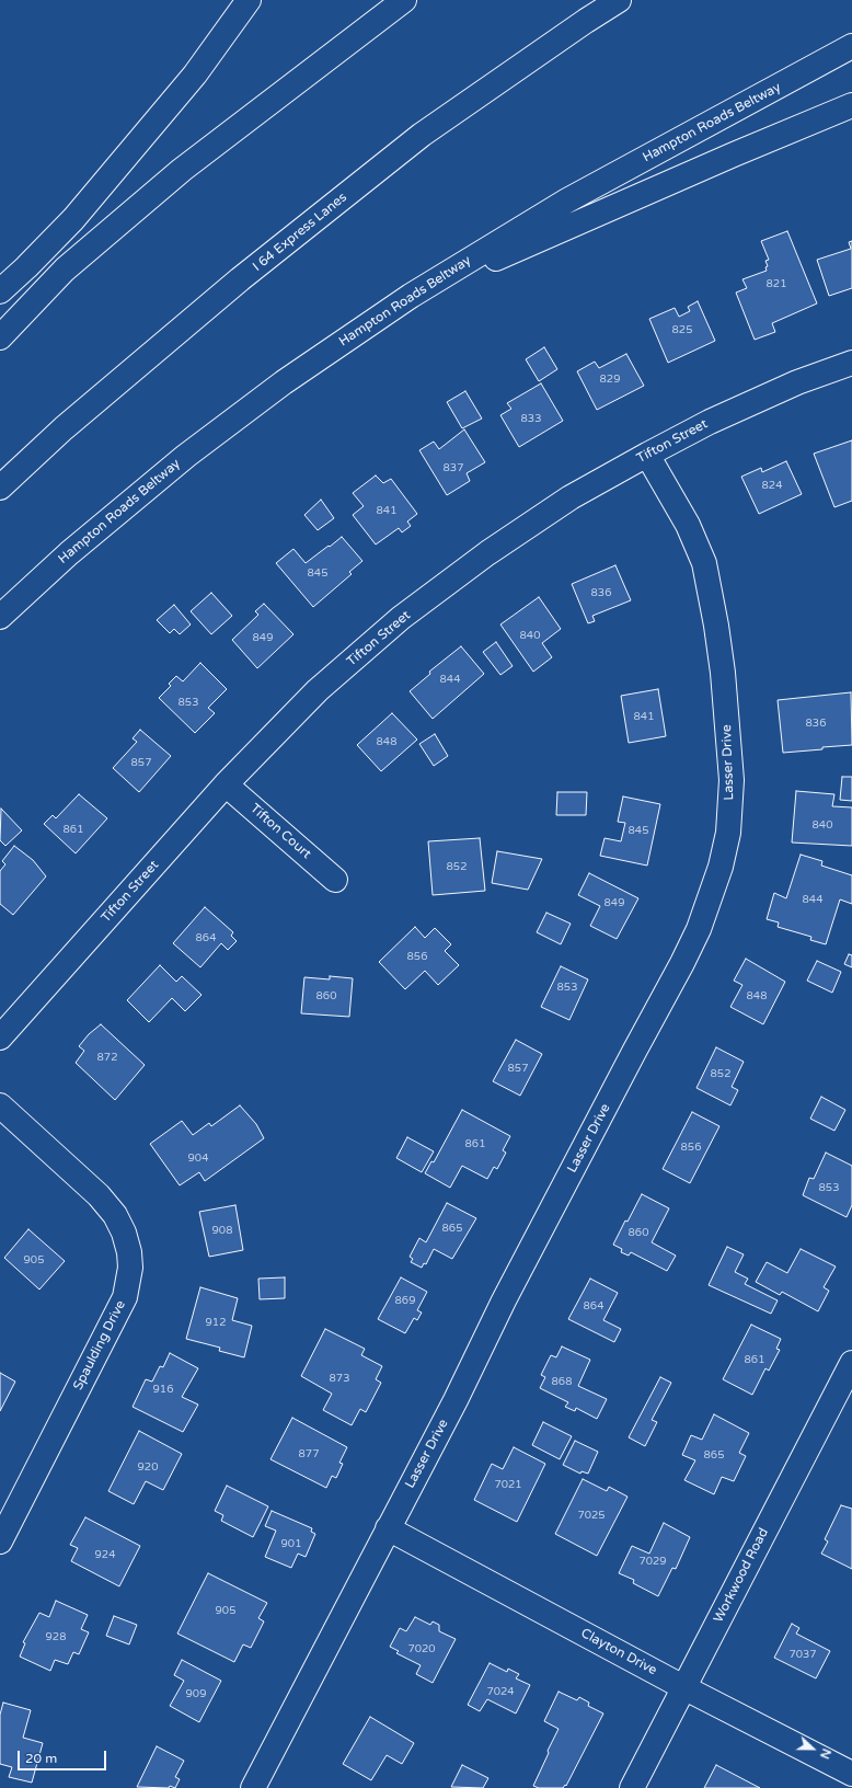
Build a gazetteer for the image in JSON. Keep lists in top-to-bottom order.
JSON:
{
  "streets": {
    "main road": [
      "Hampton Roads Beltway",
      "I 64 Express Lanes",
      "Tifton Street",
      "Lasser Drive",
      "Tifton Court",
      "Spaulding Drive",
      "Workwood Road",
      "Clayton Drive"
    ]
  },
  "crossings": [
    ["Tifton Street", "Lasser Drive"],
    ["Tifton Street", "Tifton Court"],
    ["Lasser Drive", "Clayton Drive"],
    ["Workwood Road", "Clayton Drive"]
  ],
  "house_numbers": [
    "821",
    "825",
    "829",
    "833",
    "837",
    "824",
    "841",
    "845",
    "836",
    "840",
    "849",
    "844",
    "853",
    "841",
    "836",
    "848",
    "857",
    "840",
    "861",
    "845",
    "852",
    "844",
    "849",
    "864",
    "856",
    "853",
    "860",
    "848",
    "872",
    "857",
    "852",
    "861",
    "856",
    "904",
    "853",
    "865",
    "908",
    "860",
    "905",
    "869",
    "864",
    "912",
    "861",
    "873",
    "868",
    "916",
    "877",
    "865",
    "920",
    "7021",
    "7025",
    "901",
    "924",
    "7029",
    "905",
    "928",
    "7020",
    "7037",
    "7024",
    "909"
  ],
  "scale_bar": "20 m",
  "north": "right"
}
